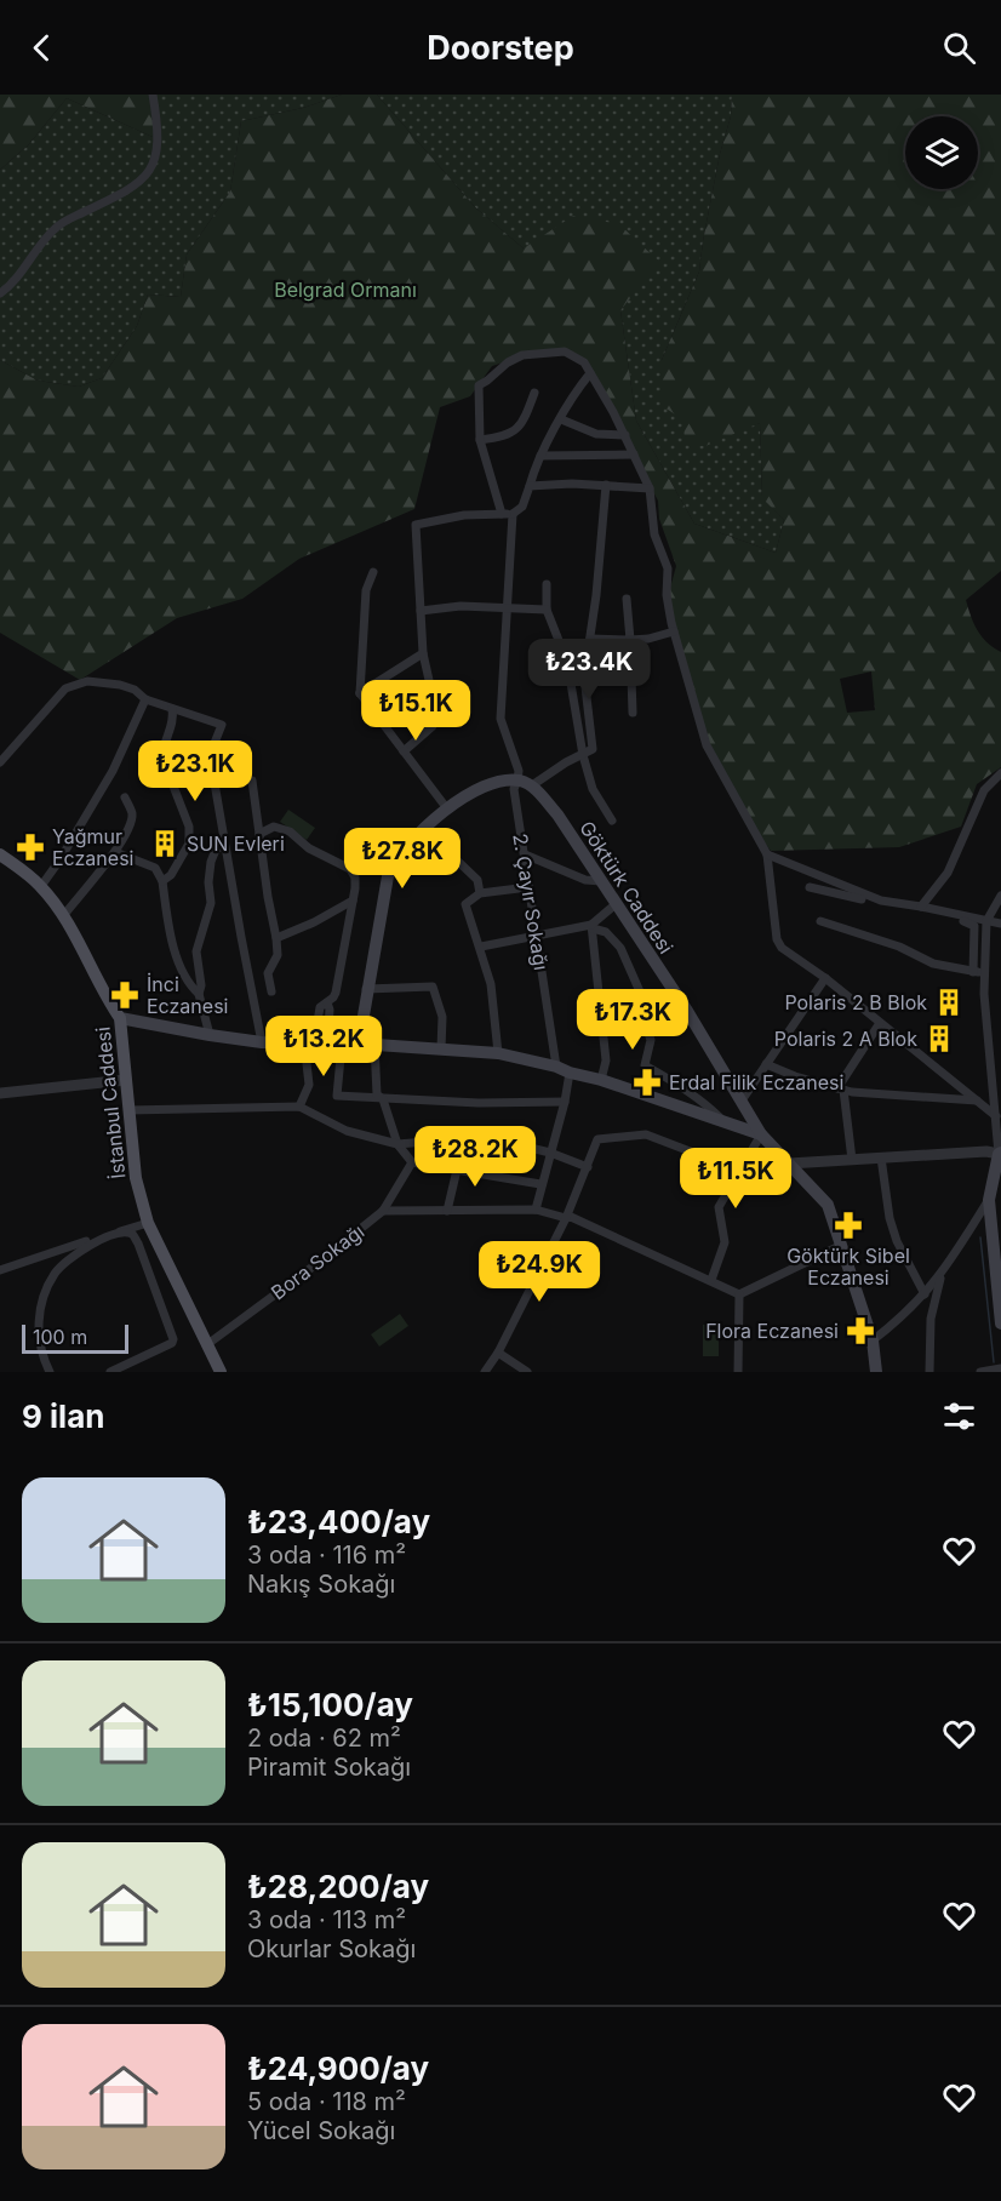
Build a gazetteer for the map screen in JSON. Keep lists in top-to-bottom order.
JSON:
{
  "streets": {
    "main road": ["Göktürk Caddesi", "İstanbul Caddesi"],
    "street": ["2. Çayır Sokağı", "Bora Sokağı"]
  },
  "crossings": [
    ["İstanbul Caddesi", "Bora Sokağı"]
  ],
  "parks": ["Belgrad Ormanı"],
  "places": {
    "building": ["SUN Evleri", "Polaris 2 B Blok", "Polaris 2 A Blok"],
    "pharmacy": [
      "Yağmur Eczanesi",
      "İnci Eczanesi",
      "Erdal Filik Eczanesi",
      "Göktürk Sibel Eczanesi",
      "Flora Eczanesi"
    ]
  },
  "scale_bar": "100 m",
  "page": {
    "header": "Doorstep",
    "price": [
      "₺23.4K",
      "₺15.1K",
      "₺23.1K",
      "₺27.8K",
      "₺17.3K",
      "₺13.2K",
      "₺28.2K",
      "₺11.5K",
      "₺24.9K"
    ],
    "scale": "100 m",
    "heading": "9 ilan",
    "list": [
      {
        "name": "₺23,400/ay",
        "note": "3 oda · 116 m² · Nakış Sokağı"
      },
      {
        "name": "₺15,100/ay",
        "note": "2 oda · 62 m² · Piramit Sokağı"
      },
      {
        "name": "₺28,200/ay",
        "note": "3 oda · 113 m² · Okurlar Sokağı"
      },
      {
        "name": "₺24,900/ay",
        "note": "5 oda · 118 m² · Yücel Sokağı"
      }
    ]
  }
}
